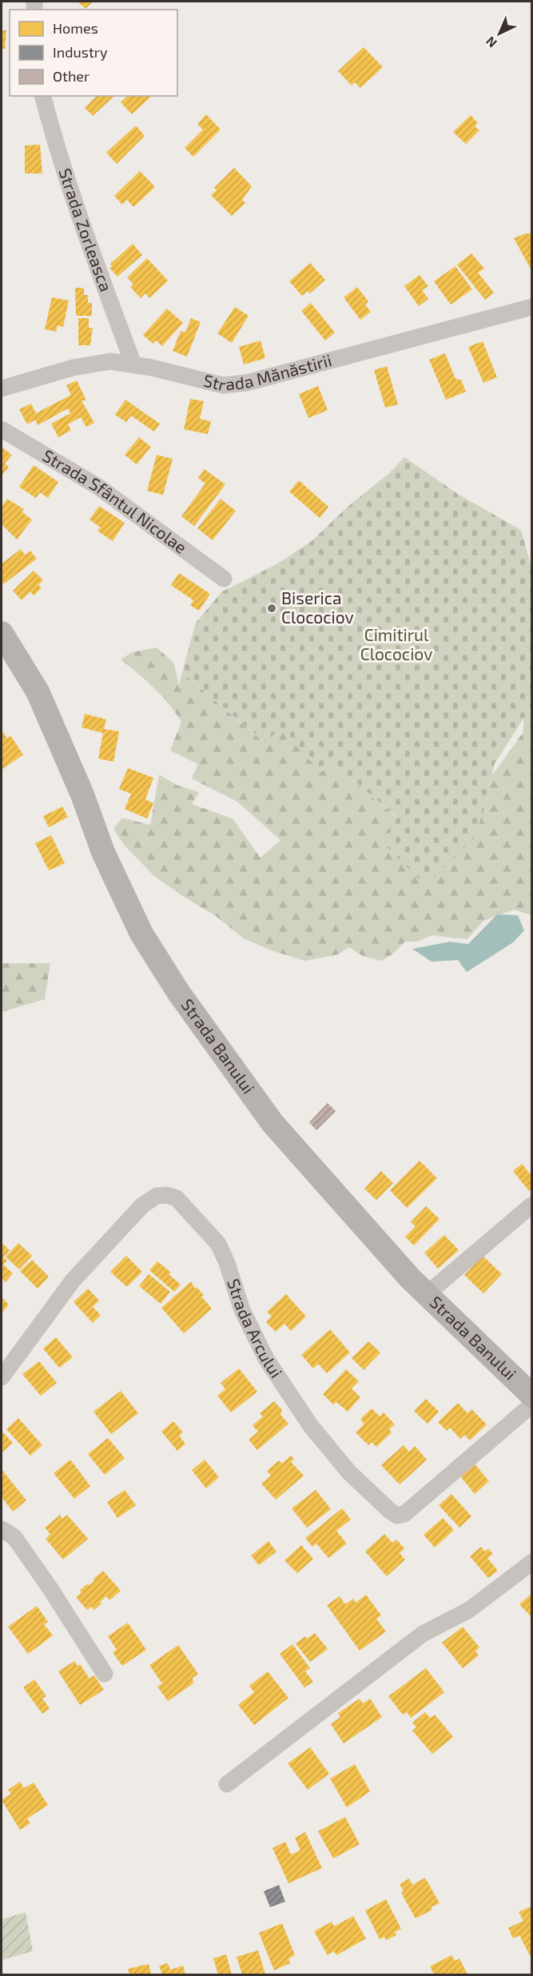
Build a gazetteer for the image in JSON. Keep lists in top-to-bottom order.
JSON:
{
  "streets": {
    "street": [
      "Strada Zorleasca",
      "Strada Mănăstirii",
      "Strada Sfântul Nicolae",
      "Strada Banului",
      "Strada Arcului"
    ]
  },
  "crossings": [
    ["Strada Zorleasca", "Strada Mănăstirii"]
  ],
  "parks": ["Cimitirul Clocociov"],
  "places": ["Biserica Clocociov"],
  "legend": ["Homes", "Industry", "Other"],
  "north": "bottom left"
}
